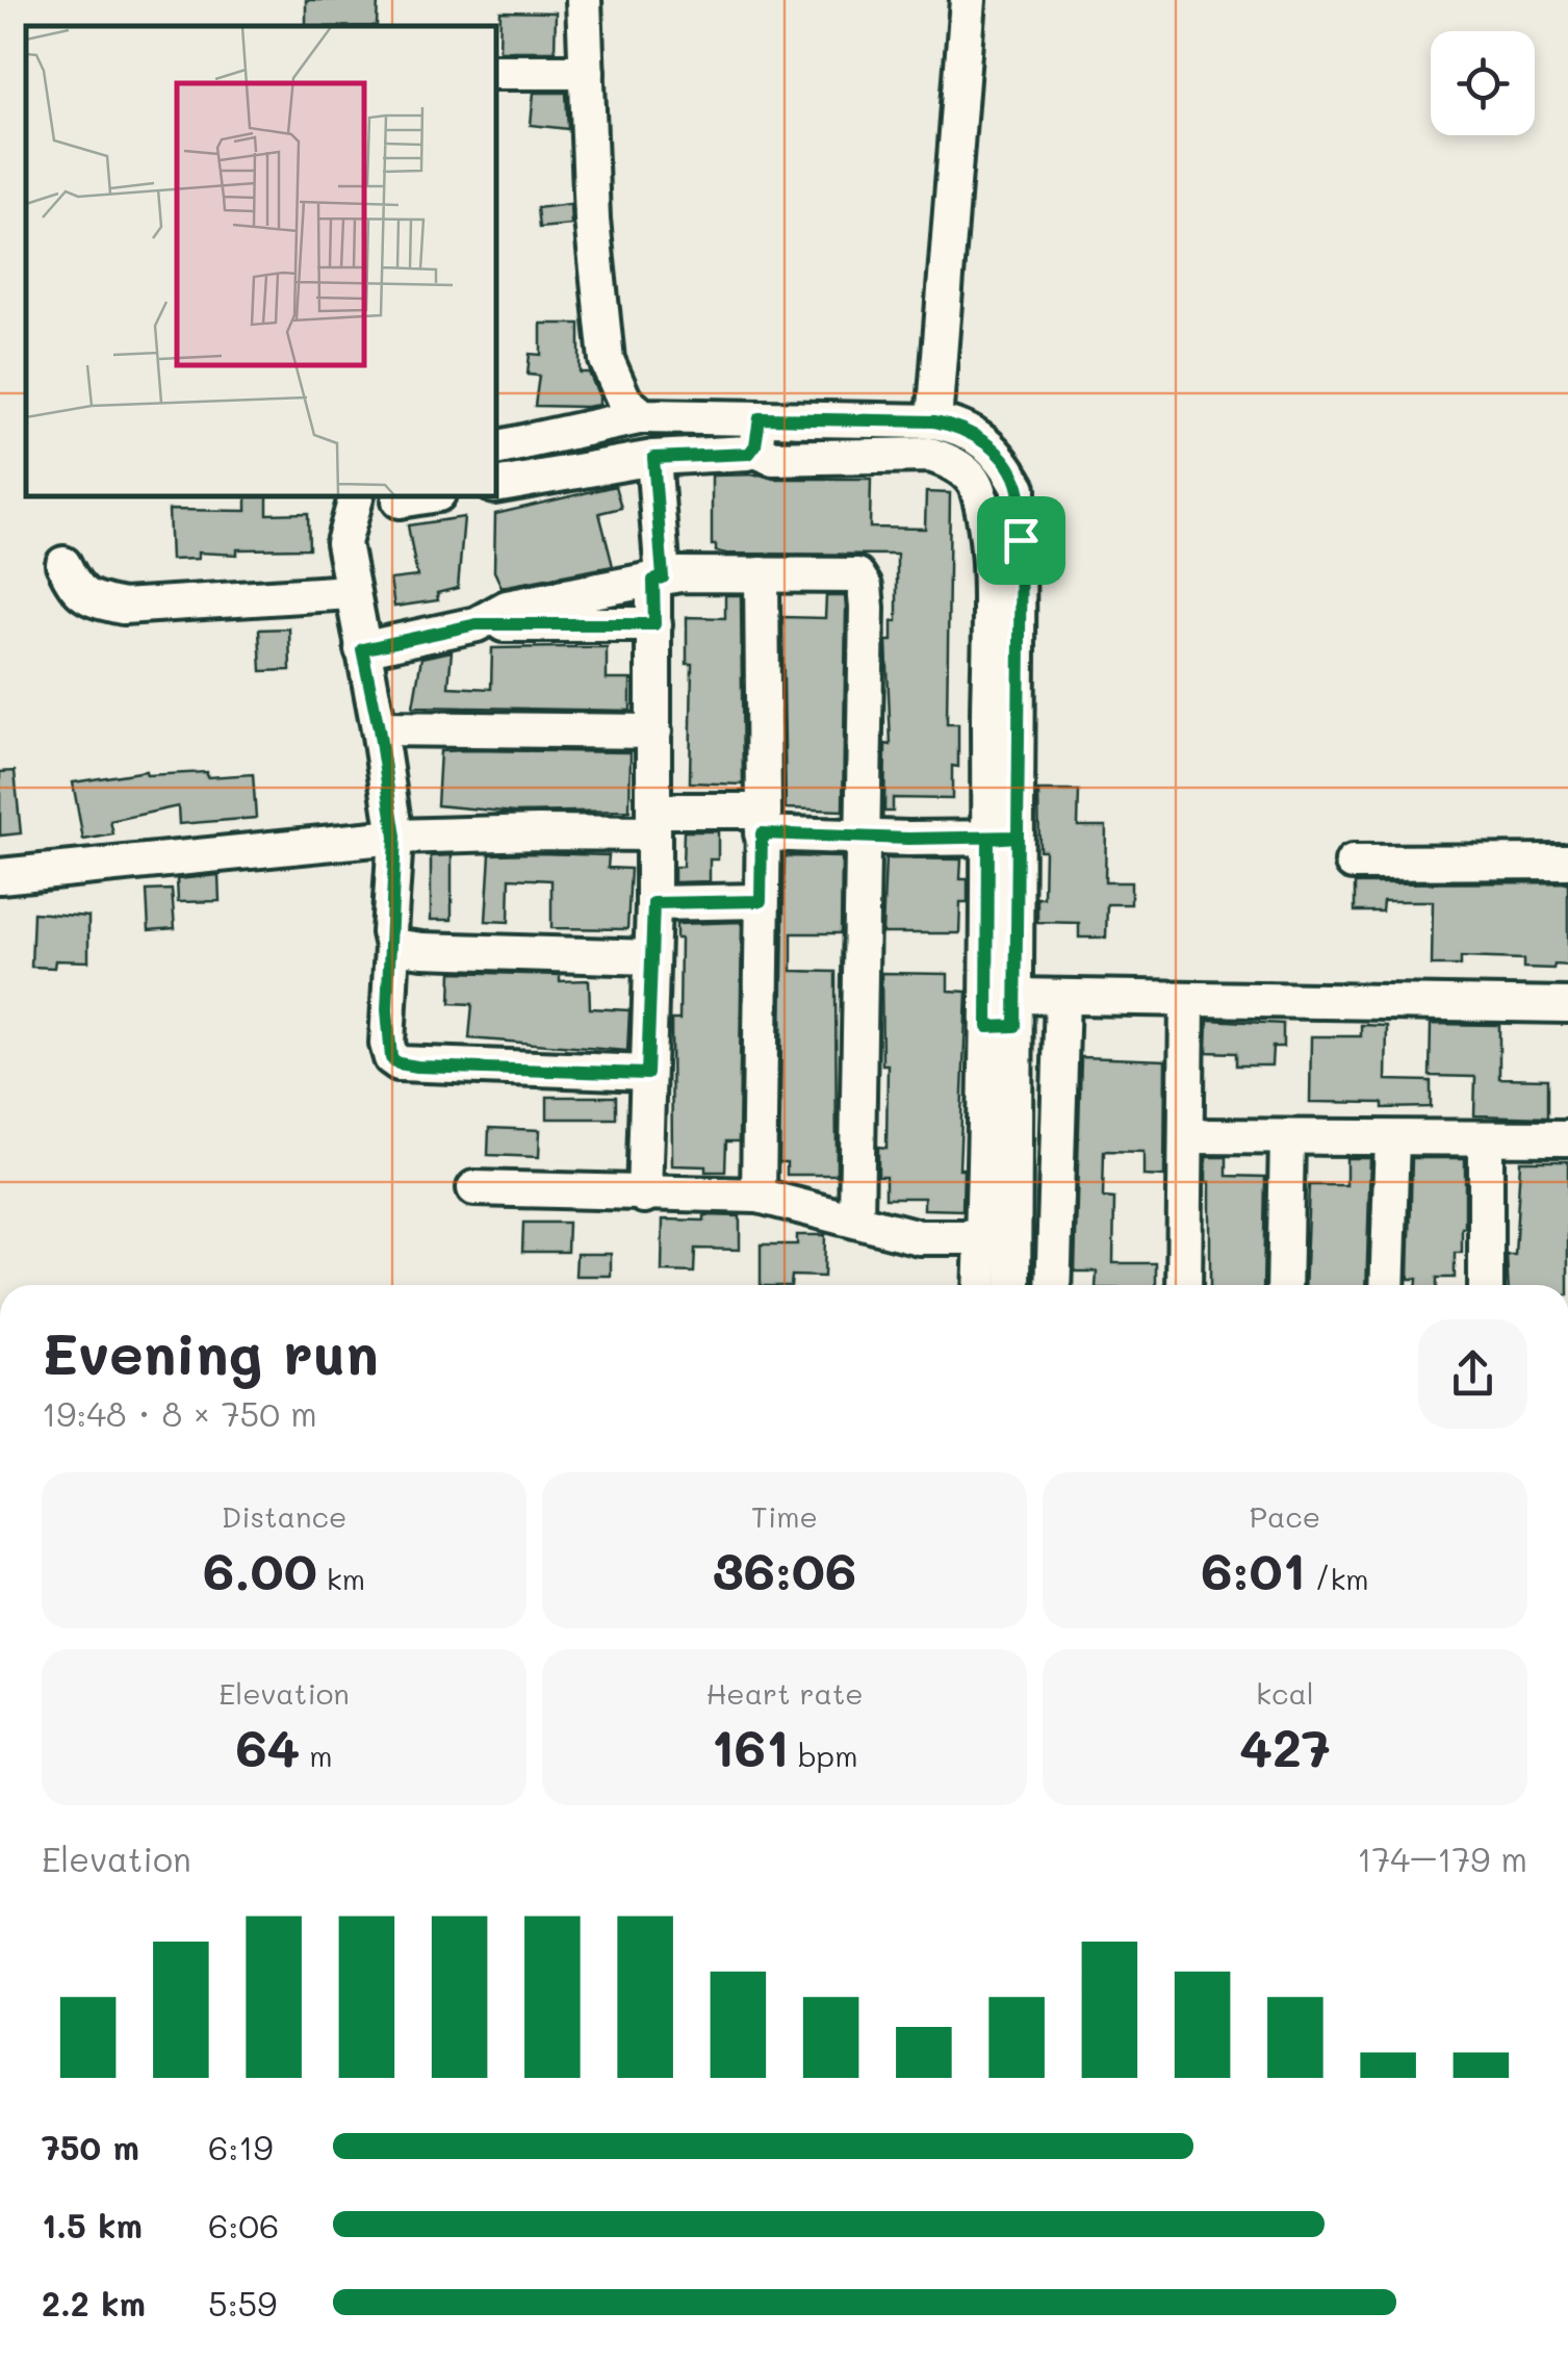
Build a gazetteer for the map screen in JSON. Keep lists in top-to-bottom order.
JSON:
{
  "page": {
    "heading": ["Evening run", "19:48 · 8 × 750 m"],
    "stats": [
      ["Distance", "6.00 km"],
      ["Time", "36:06"],
      ["Pace", "6:01 /km"],
      ["Elevation", "64 m"],
      ["Heart rate", "161 bpm"],
      ["kcal", "427"]
    ],
    "chart": ["Elevation", "174–179 m"],
    "list": [
      {
        "name": "750 m",
        "note": "6:19"
      },
      {
        "name": "1.5 km",
        "note": "6:06"
      },
      {
        "name": "2.2 km",
        "note": "5:59"
      }
    ]
  }
}
